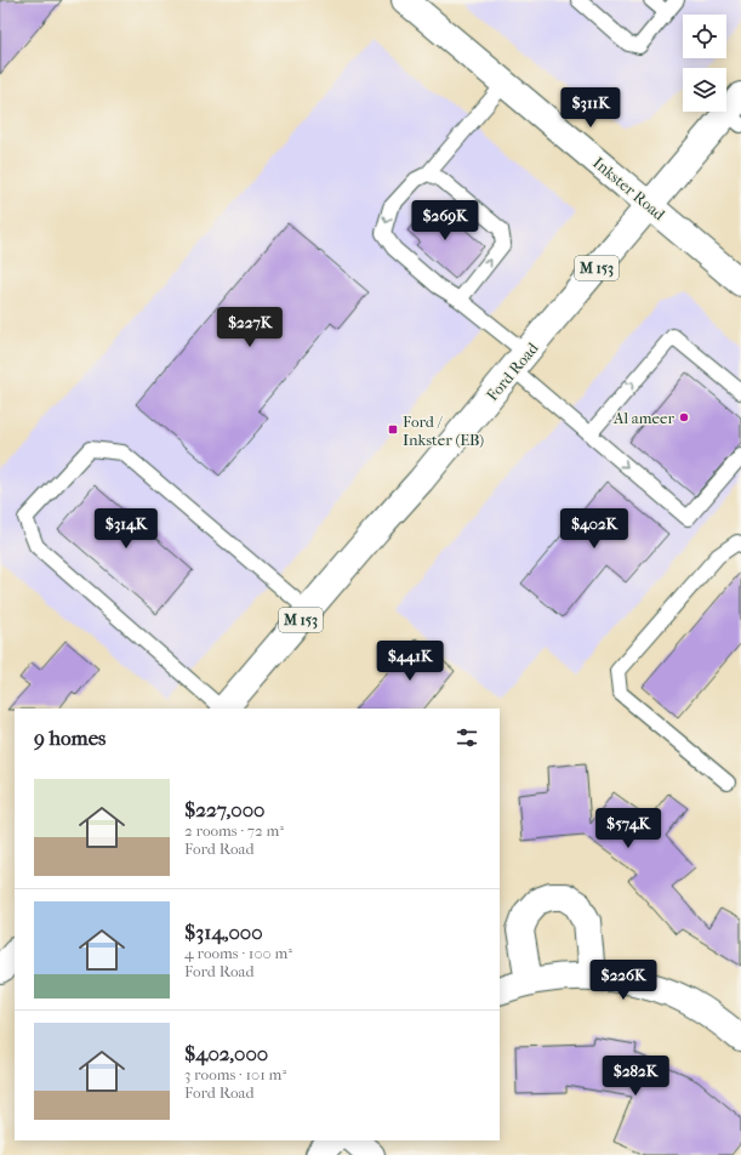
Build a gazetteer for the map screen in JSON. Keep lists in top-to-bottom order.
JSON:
{
  "streets": {
    "main road": ["Inkster Road", "M 153", "Ford Road"]
  },
  "crossings": [
    ["Inkster Road", "Ford Road"]
  ],
  "places": {
    "other": ["Al ameer"],
    "transit": ["Ford / Inkster (EB)"]
  },
  "page": {
    "price": [
      "$311K",
      "$269K",
      "$227K",
      "$314K",
      "$402K",
      "$441K",
      "$574K",
      "$226K",
      "$282K"
    ],
    "heading": "9 homes",
    "list": [
      {
        "name": "$227,000",
        "note": "2 rooms · 72 m² · Ford Road"
      },
      {
        "name": "$314,000",
        "note": "4 rooms · 100 m² · Ford Road"
      },
      {
        "name": "$402,000",
        "note": "3 rooms · 101 m² · Ford Road"
      }
    ]
  }
}
